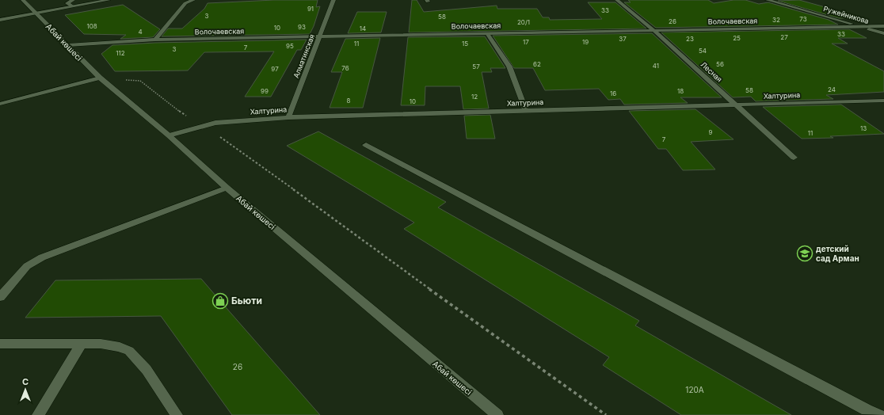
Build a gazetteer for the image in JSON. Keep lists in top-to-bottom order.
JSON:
{
  "streets": {
    "street": [
      "Ружейникова",
      "Волочаевская",
      "Абай көшесі",
      "Алматинская",
      "Лесная",
      "Халтурина"
    ]
  },
  "crossings": [
    ["Ружейникова", "Волочаевская"],
    ["Волочаевская", "Абай көшесі"],
    ["Волочаевская", "Алматинская"],
    ["Волочаевская", "Лесная"],
    ["Абай көшесі", "Халтурина"],
    ["Алматинская", "Халтурина"],
    ["Лесная", "Халтурина"]
  ],
  "places": {
    "school or university": ["детский сад Арман"],
    "shop": ["Бьюти"]
  },
  "house_numbers": [
    "91",
    "33",
    "3",
    "58",
    "73",
    "32",
    "26",
    "20/1",
    "108",
    "93",
    "10",
    "14",
    "4",
    "33",
    "27",
    "25",
    "37",
    "23",
    "17",
    "19",
    "11",
    "15",
    "95",
    "7",
    "3",
    "54",
    "112",
    "62",
    "56",
    "41",
    "57",
    "76",
    "97",
    "24",
    "58",
    "99",
    "18",
    "16",
    "12",
    "8",
    "10",
    "13",
    "9",
    "11",
    "7",
    "26",
    "120А"
  ],
  "north": "top"
}
